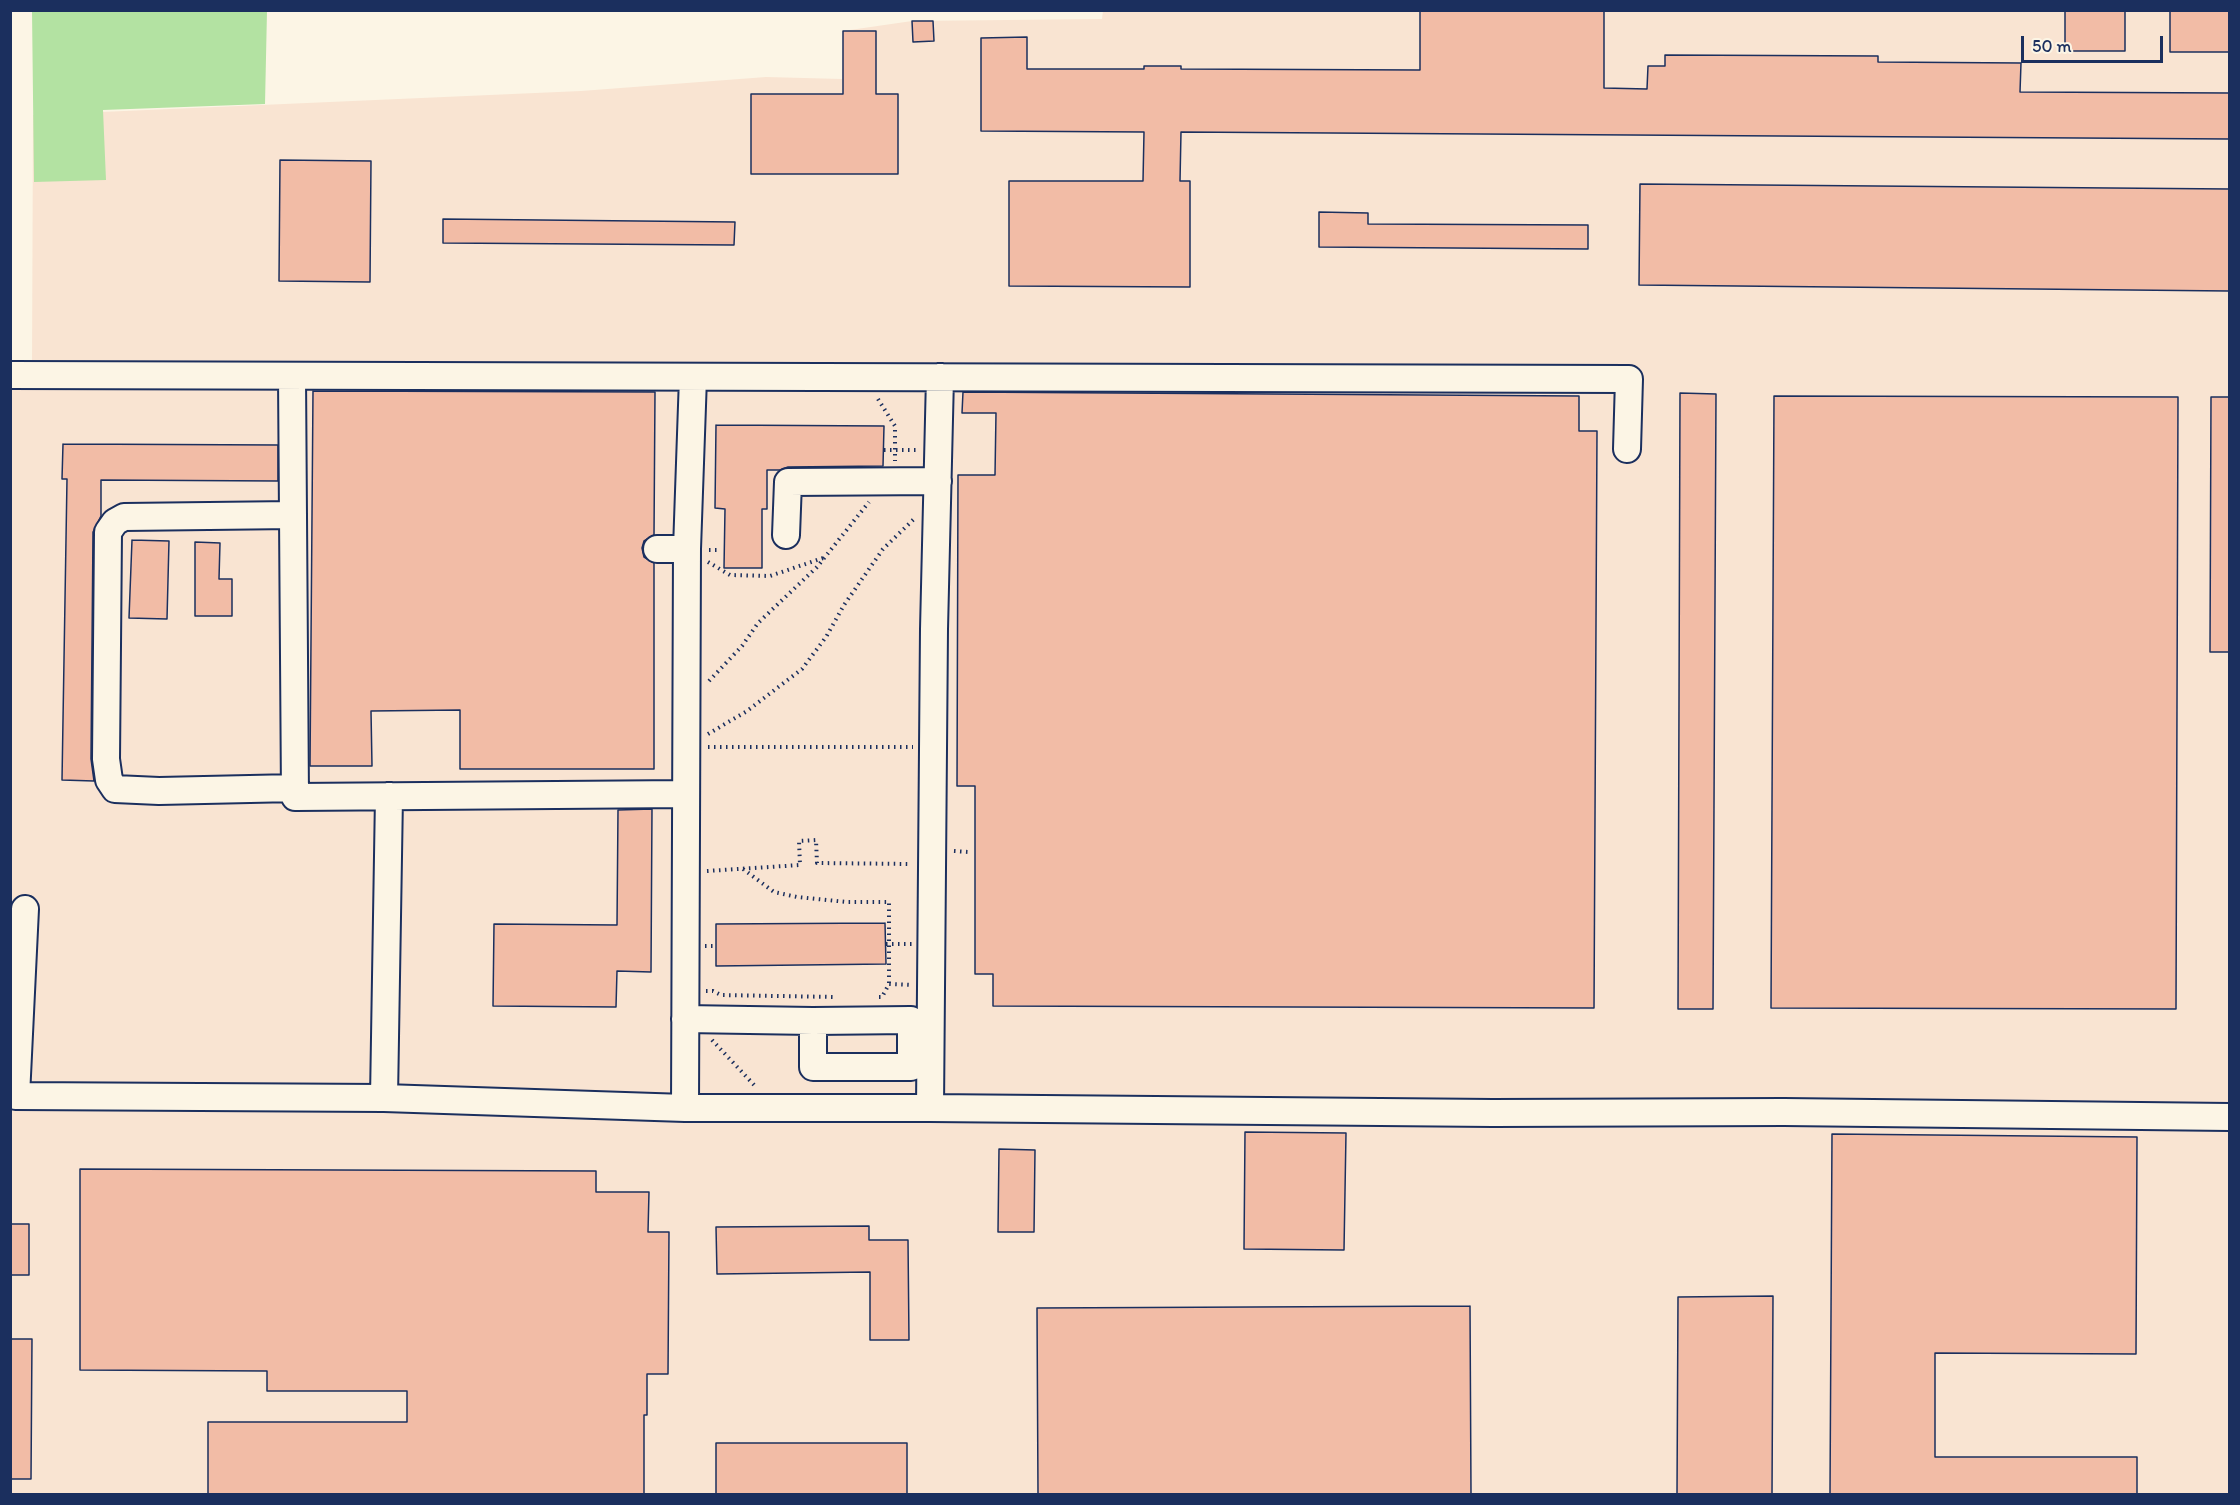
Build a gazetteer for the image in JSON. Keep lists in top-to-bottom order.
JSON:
{
  "scale_bar": "50 m"
}
